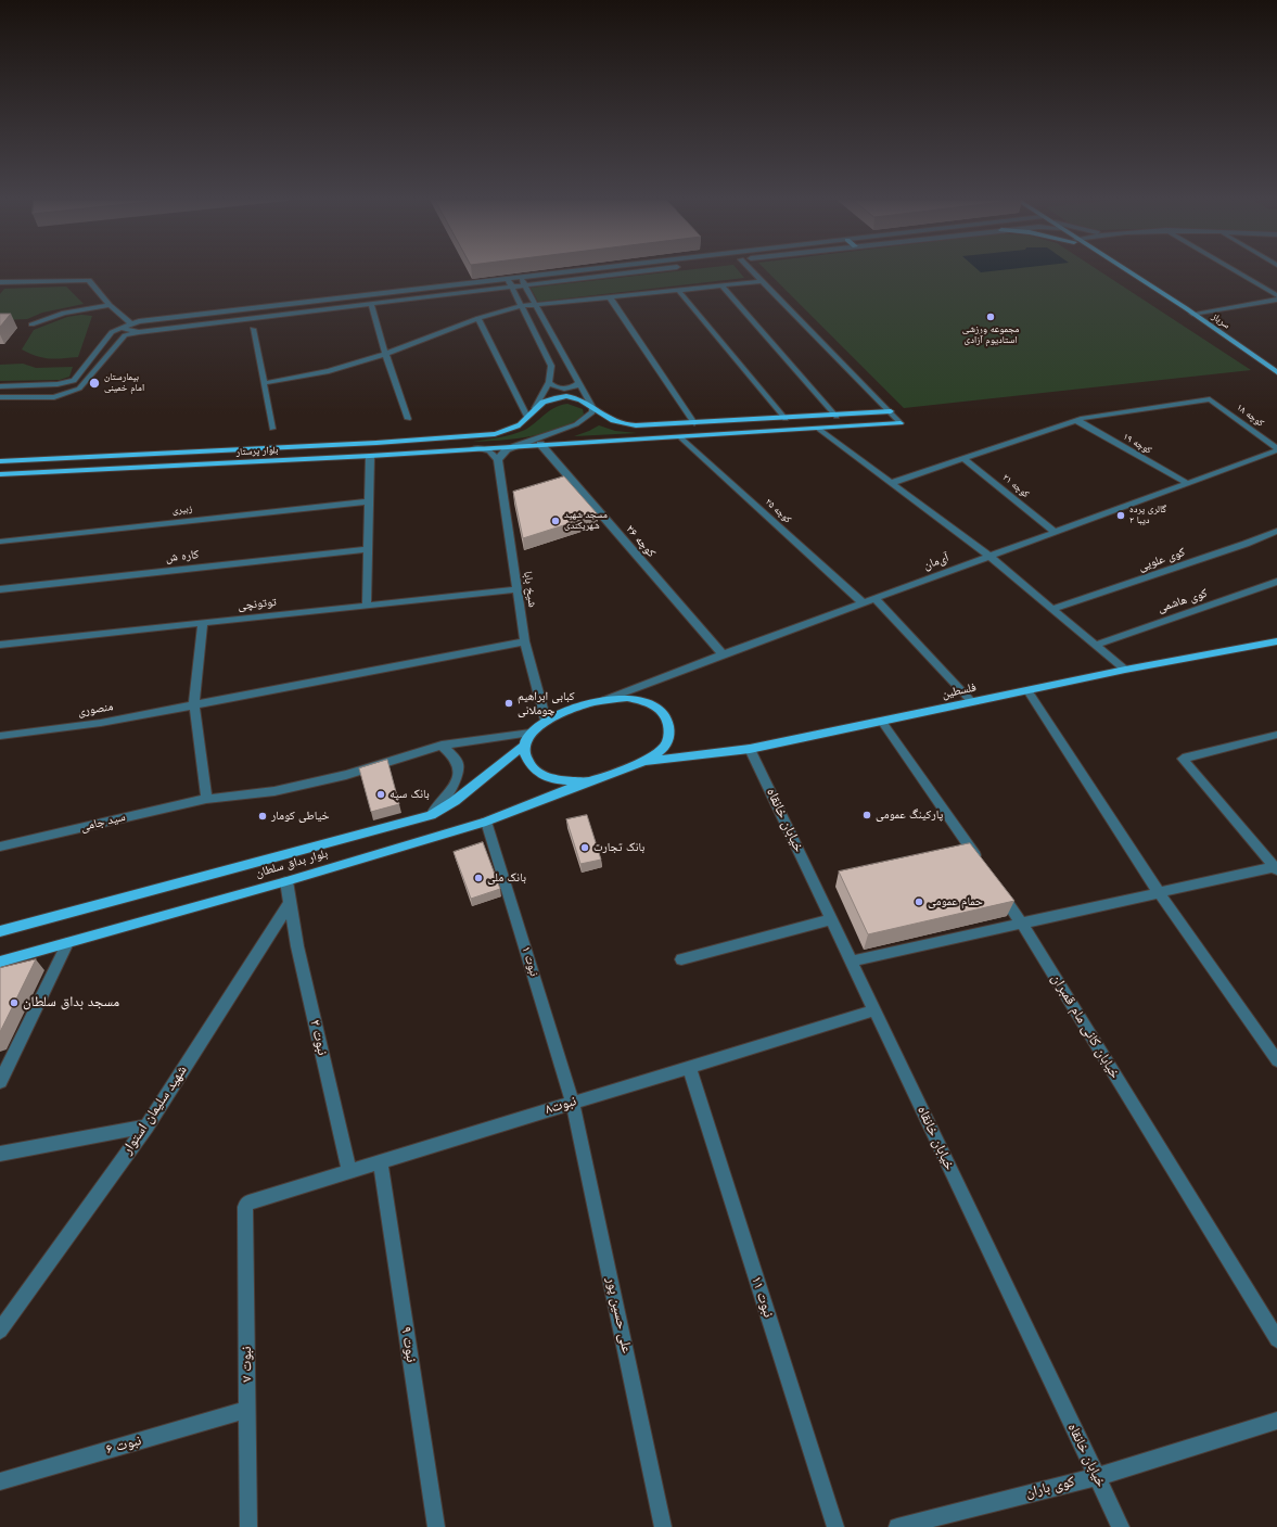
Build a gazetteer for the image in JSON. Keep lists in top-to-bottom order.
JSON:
{
  "streets": {
    "main road": [
      "سرباز",
      "بلوار پرستار",
      "فلسطین",
      "بلوار بداق سلطان"
    ],
    "street": [
      "کوچه ۱۸",
      "کوچه ۱۹",
      "کوچه ۲۱",
      "زبیری",
      "کوچه ۲۵",
      "کوچه ۲۶",
      "کاره ش",
      "کوی علویی",
      "آی‌مان",
      "شیخ بابا",
      "کوی هاشمی",
      "توتونچی",
      "منصوری",
      "خیابان خانقاه",
      "سید جامی",
      "نبوت ۱",
      "خیابان کانی مام قمبران",
      "نبوت ۲",
      "نبوت۸",
      "شهید سلیمان استوار",
      "نبوت ۱۱",
      "علی حسین پور",
      "نبوت ۹",
      "نبوت ۷",
      "نبوت ۶",
      "کوی باران"
    ]
  },
  "crossings": [
    ["کوچه ۱۸", "کوچه ۱۹"],
    ["کوچه ۱۸", "آی‌مان"],
    ["کوچه ۱۹", "آی‌مان"],
    ["بلوار پرستار", "کوچه ۲۵"],
    ["بلوار پرستار", "کوچه ۲۶"],
    ["کوچه ۲۱", "آی‌مان"],
    ["کوچه ۲۵", "آی‌مان"],
    ["کوچه ۲۶", "آی‌مان"],
    ["شیخ بابا", "توتونچی"],
    ["شیخ بابا", "منصوری"],
    ["فلسطین", "خیابان خانقاه"],
    ["فلسطین", "بلوار بداق سلطان"],
    ["خیابان خانقاه", "نبوت۸"],
    ["خیابان خانقاه", "کوی باران"],
    ["بلوار بداق سلطان", "نبوت ۱"],
    ["نبوت ۱", "نبوت۸"],
    ["نبوت ۱", "علی حسین پور"],
    ["نبوت ۲", "نبوت۸"],
    ["نبوت ۲", "شهید سلیمان استوار"],
    ["نبوت۸", "نبوت ۱۱"],
    ["نبوت۸", "علی حسین پور"],
    ["نبوت۸", "نبوت ۹"],
    ["نبوت۸", "نبوت ۷"],
    ["نبوت ۷", "نبوت ۶"]
  ],
  "places": [
    "مجموعه ورزشی استادیوم آزادی",
    "بیمارستان امام خمینی",
    "گالری پرده دیبا ۲",
    "مسجد شهید شهریکندی",
    "کبابی ابراهیم چوملانی",
    "بانک سپه",
    "پارکینگ عمومی",
    "خیاطی کومار",
    "بانک تجارت",
    "بانک ملی",
    "حمام عمومی",
    "مسجد بداق سلطان"
  ]
}
